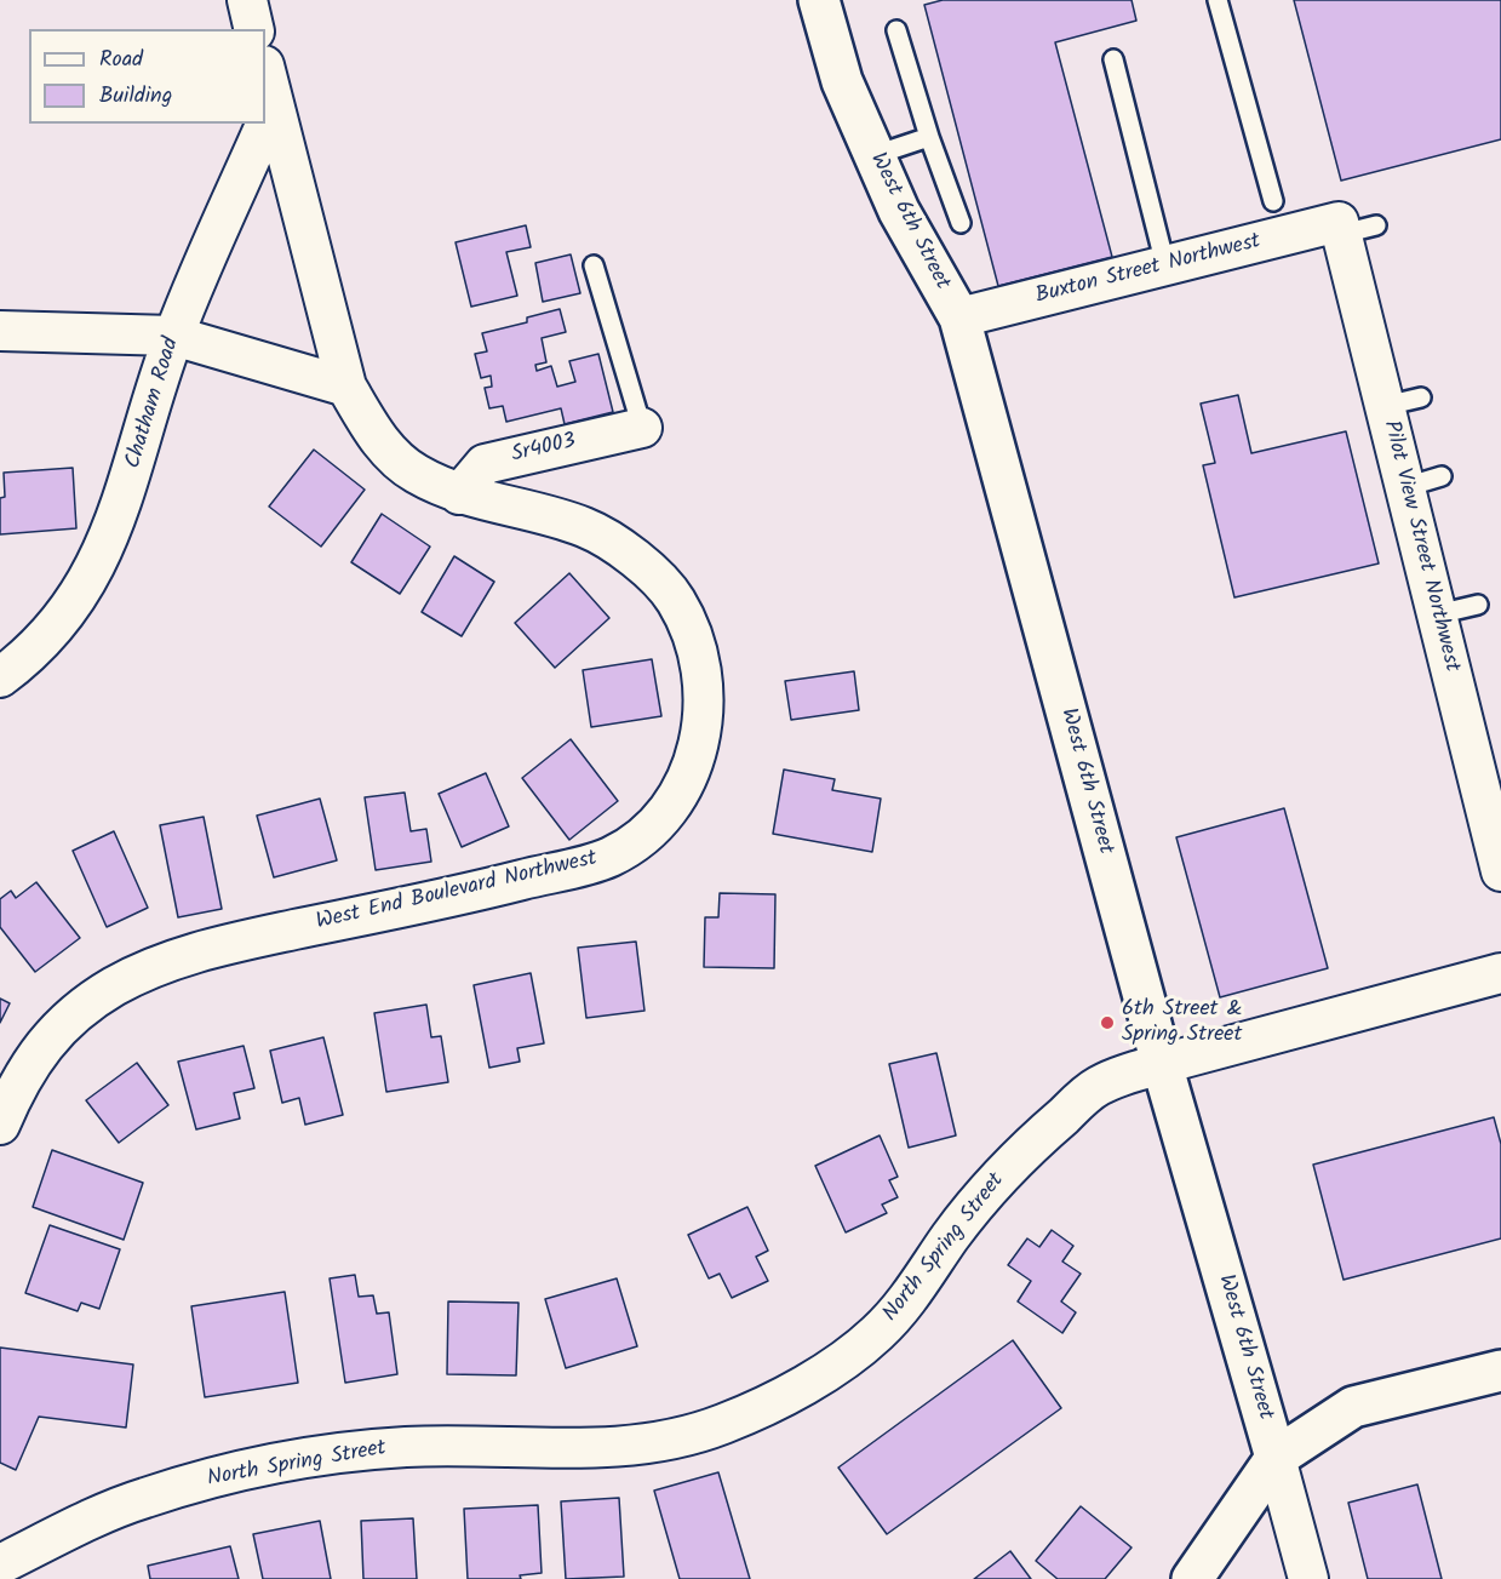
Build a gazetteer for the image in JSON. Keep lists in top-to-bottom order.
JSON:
{
  "streets": {
    "street": [
      "West 6th Street",
      "Buxton Street Northwest",
      "Chatham Road",
      "Sr4003",
      "Pilot View Street Northwest",
      "West End Boulevard Northwest",
      "North Spring Street"
    ]
  },
  "crossings": [
    ["West 6th Street", "Buxton Street Northwest"],
    ["West 6th Street", "North Spring Street"],
    ["Buxton Street Northwest", "Pilot View Street Northwest"],
    ["Chatham Road", "West End Boulevard Northwest"],
    ["Sr4003", "West End Boulevard Northwest"]
  ],
  "places": ["6th Street & Spring Street"],
  "legend": ["Road", "Building"]
}
